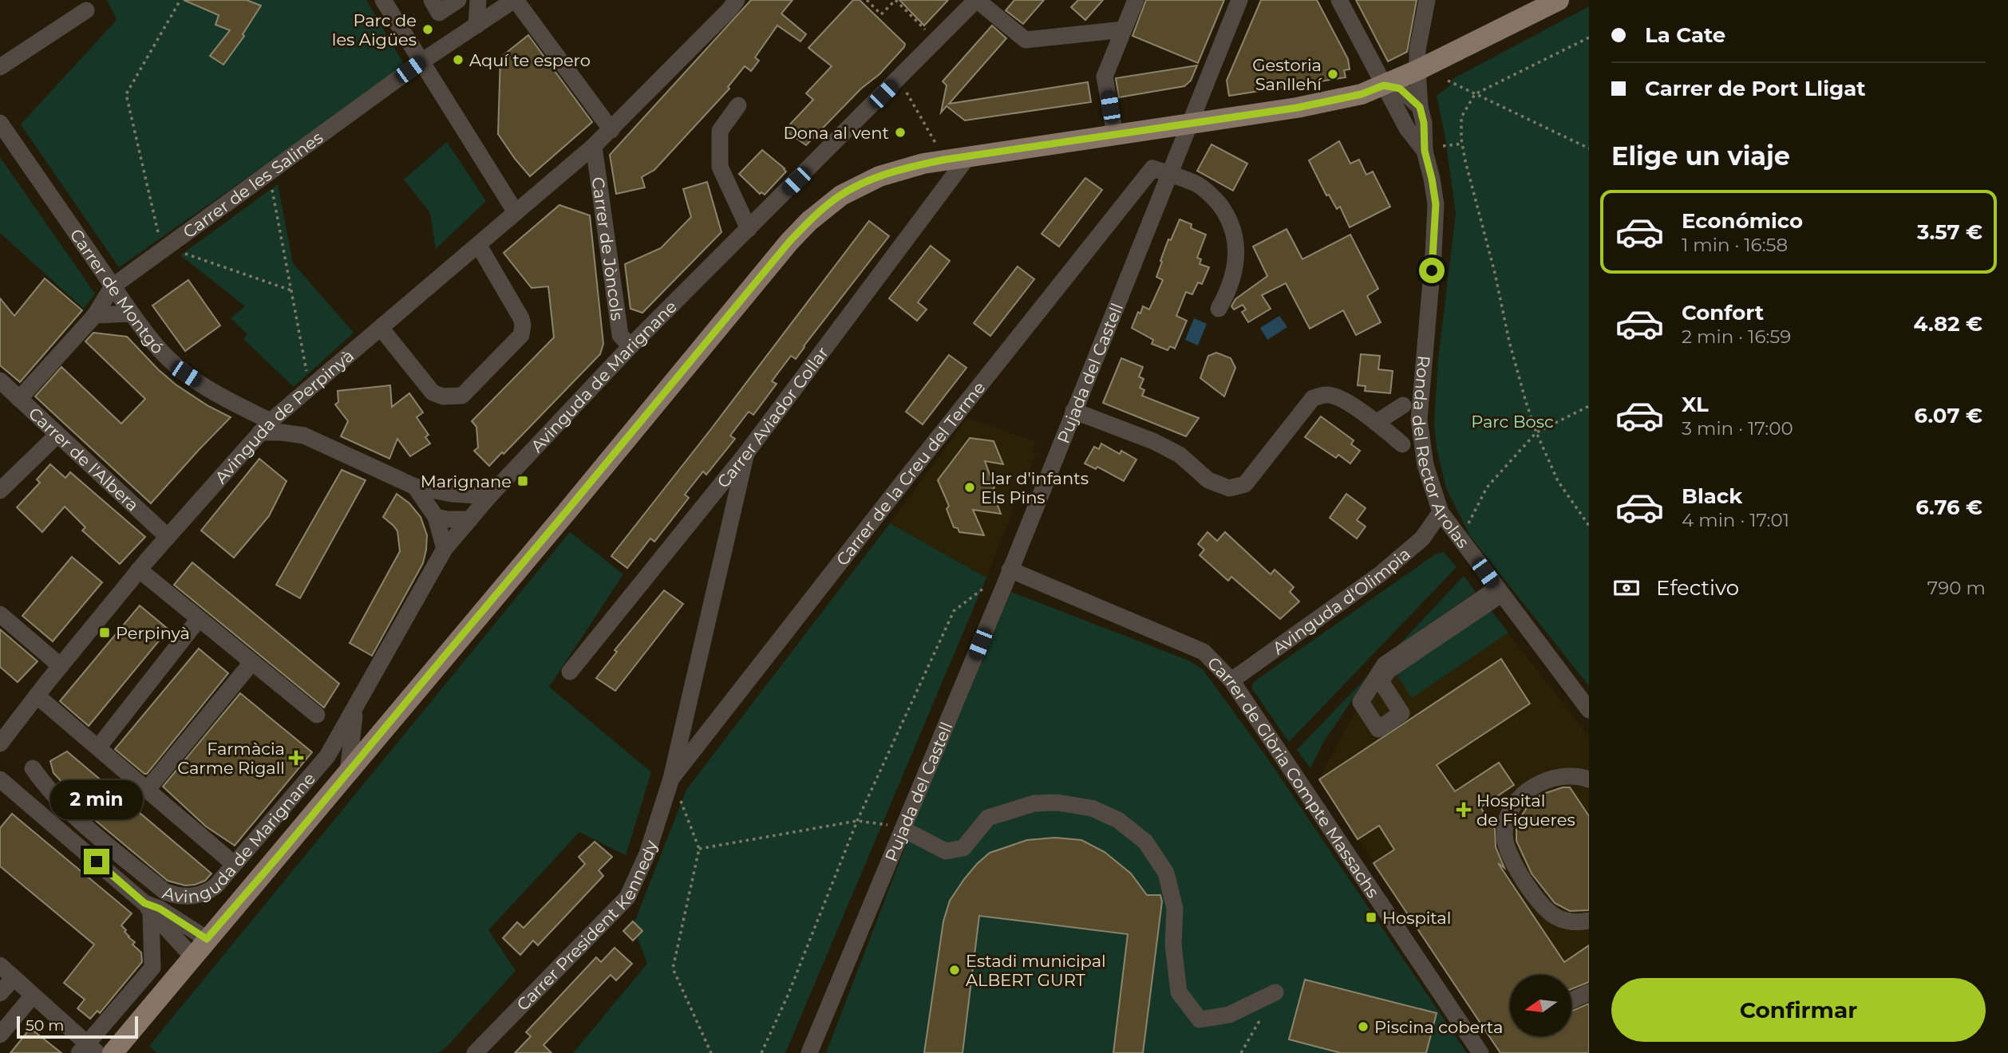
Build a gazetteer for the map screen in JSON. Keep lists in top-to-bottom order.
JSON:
{
  "streets": {
    "street": [
      "Carrer de les Salines",
      "Carrer de Jòncols",
      "Carrer de Montgó",
      "Pujada del Castell",
      "Avinguda de Marignane",
      "Avinguda de Perpinyà",
      "Carrer Aviador Collar",
      "Ronda del Rector Arolas",
      "Carrer de l'Albera",
      "Carrer de la Creu del Terme",
      "Avinguda d'Olimpia",
      "Carrer de Glòria Compte Massachs",
      "Carrer President Kennedy"
    ]
  },
  "crossings": [
    ["Carrer de les Salines", "Carrer de Montgó"],
    ["Carrer de les Salines", "Carrer de l'Albera"],
    ["Carrer de Jòncols", "Avinguda de Marignane"],
    ["Carrer de Jòncols", "Avinguda de Perpinyà"],
    ["Carrer de Montgó", "Avinguda de Marignane"],
    ["Carrer de Montgó", "Avinguda de Perpinyà"],
    ["Pujada del Castell", "Carrer de la Creu del Terme"],
    ["Pujada del Castell", "Carrer de Glòria Compte Massachs"],
    ["Avinguda de Perpinyà", "Carrer de l'Albera"],
    ["Carrer Aviador Collar", "Carrer President Kennedy"],
    ["Ronda del Rector Arolas", "Avinguda d'Olimpia"],
    ["Carrer de la Creu del Terme", "Carrer President Kennedy"],
    ["Avinguda d'Olimpia", "Carrer de Glòria Compte Massachs"]
  ],
  "parks": ["Parc Bosc"],
  "places": {
    "other": [
      "Parc de les Aigües",
      "Aquí te espero",
      "Gestoria Sanllehí",
      "Dona al vent",
      "Llar d'infants Els Pins",
      "Estadi municipal ALBERT GURT",
      "Piscina coberta"
    ],
    "transit": ["Marignane", "Perpinyà", "Hospital"],
    "health": ["Farmàcia Carme Rigall", "Hospital de Figueres"]
  },
  "scale_bar": "50 m",
  "north": "left",
  "page": {
    "banner": ["La Cate", "Carrer de Port Lligat"],
    "heading": "Elige un viaje",
    "list": [
      {
        "name": "Económico",
        "note": "1 min · 16:58",
        "value": "3.57 €"
      },
      {
        "name": "Confort",
        "note": "2 min · 16:59",
        "value": "4.82 €"
      },
      {
        "name": "XL",
        "note": "3 min · 17:00",
        "value": "6.07 €"
      },
      {
        "name": "Black",
        "note": "4 min · 17:01",
        "value": "6.76 €"
      }
    ],
    "pay": ["Efectivo", "790 m"],
    "bubble": "2 min",
    "buttons": "Confirmar",
    "scale": "50 m"
  }
}
